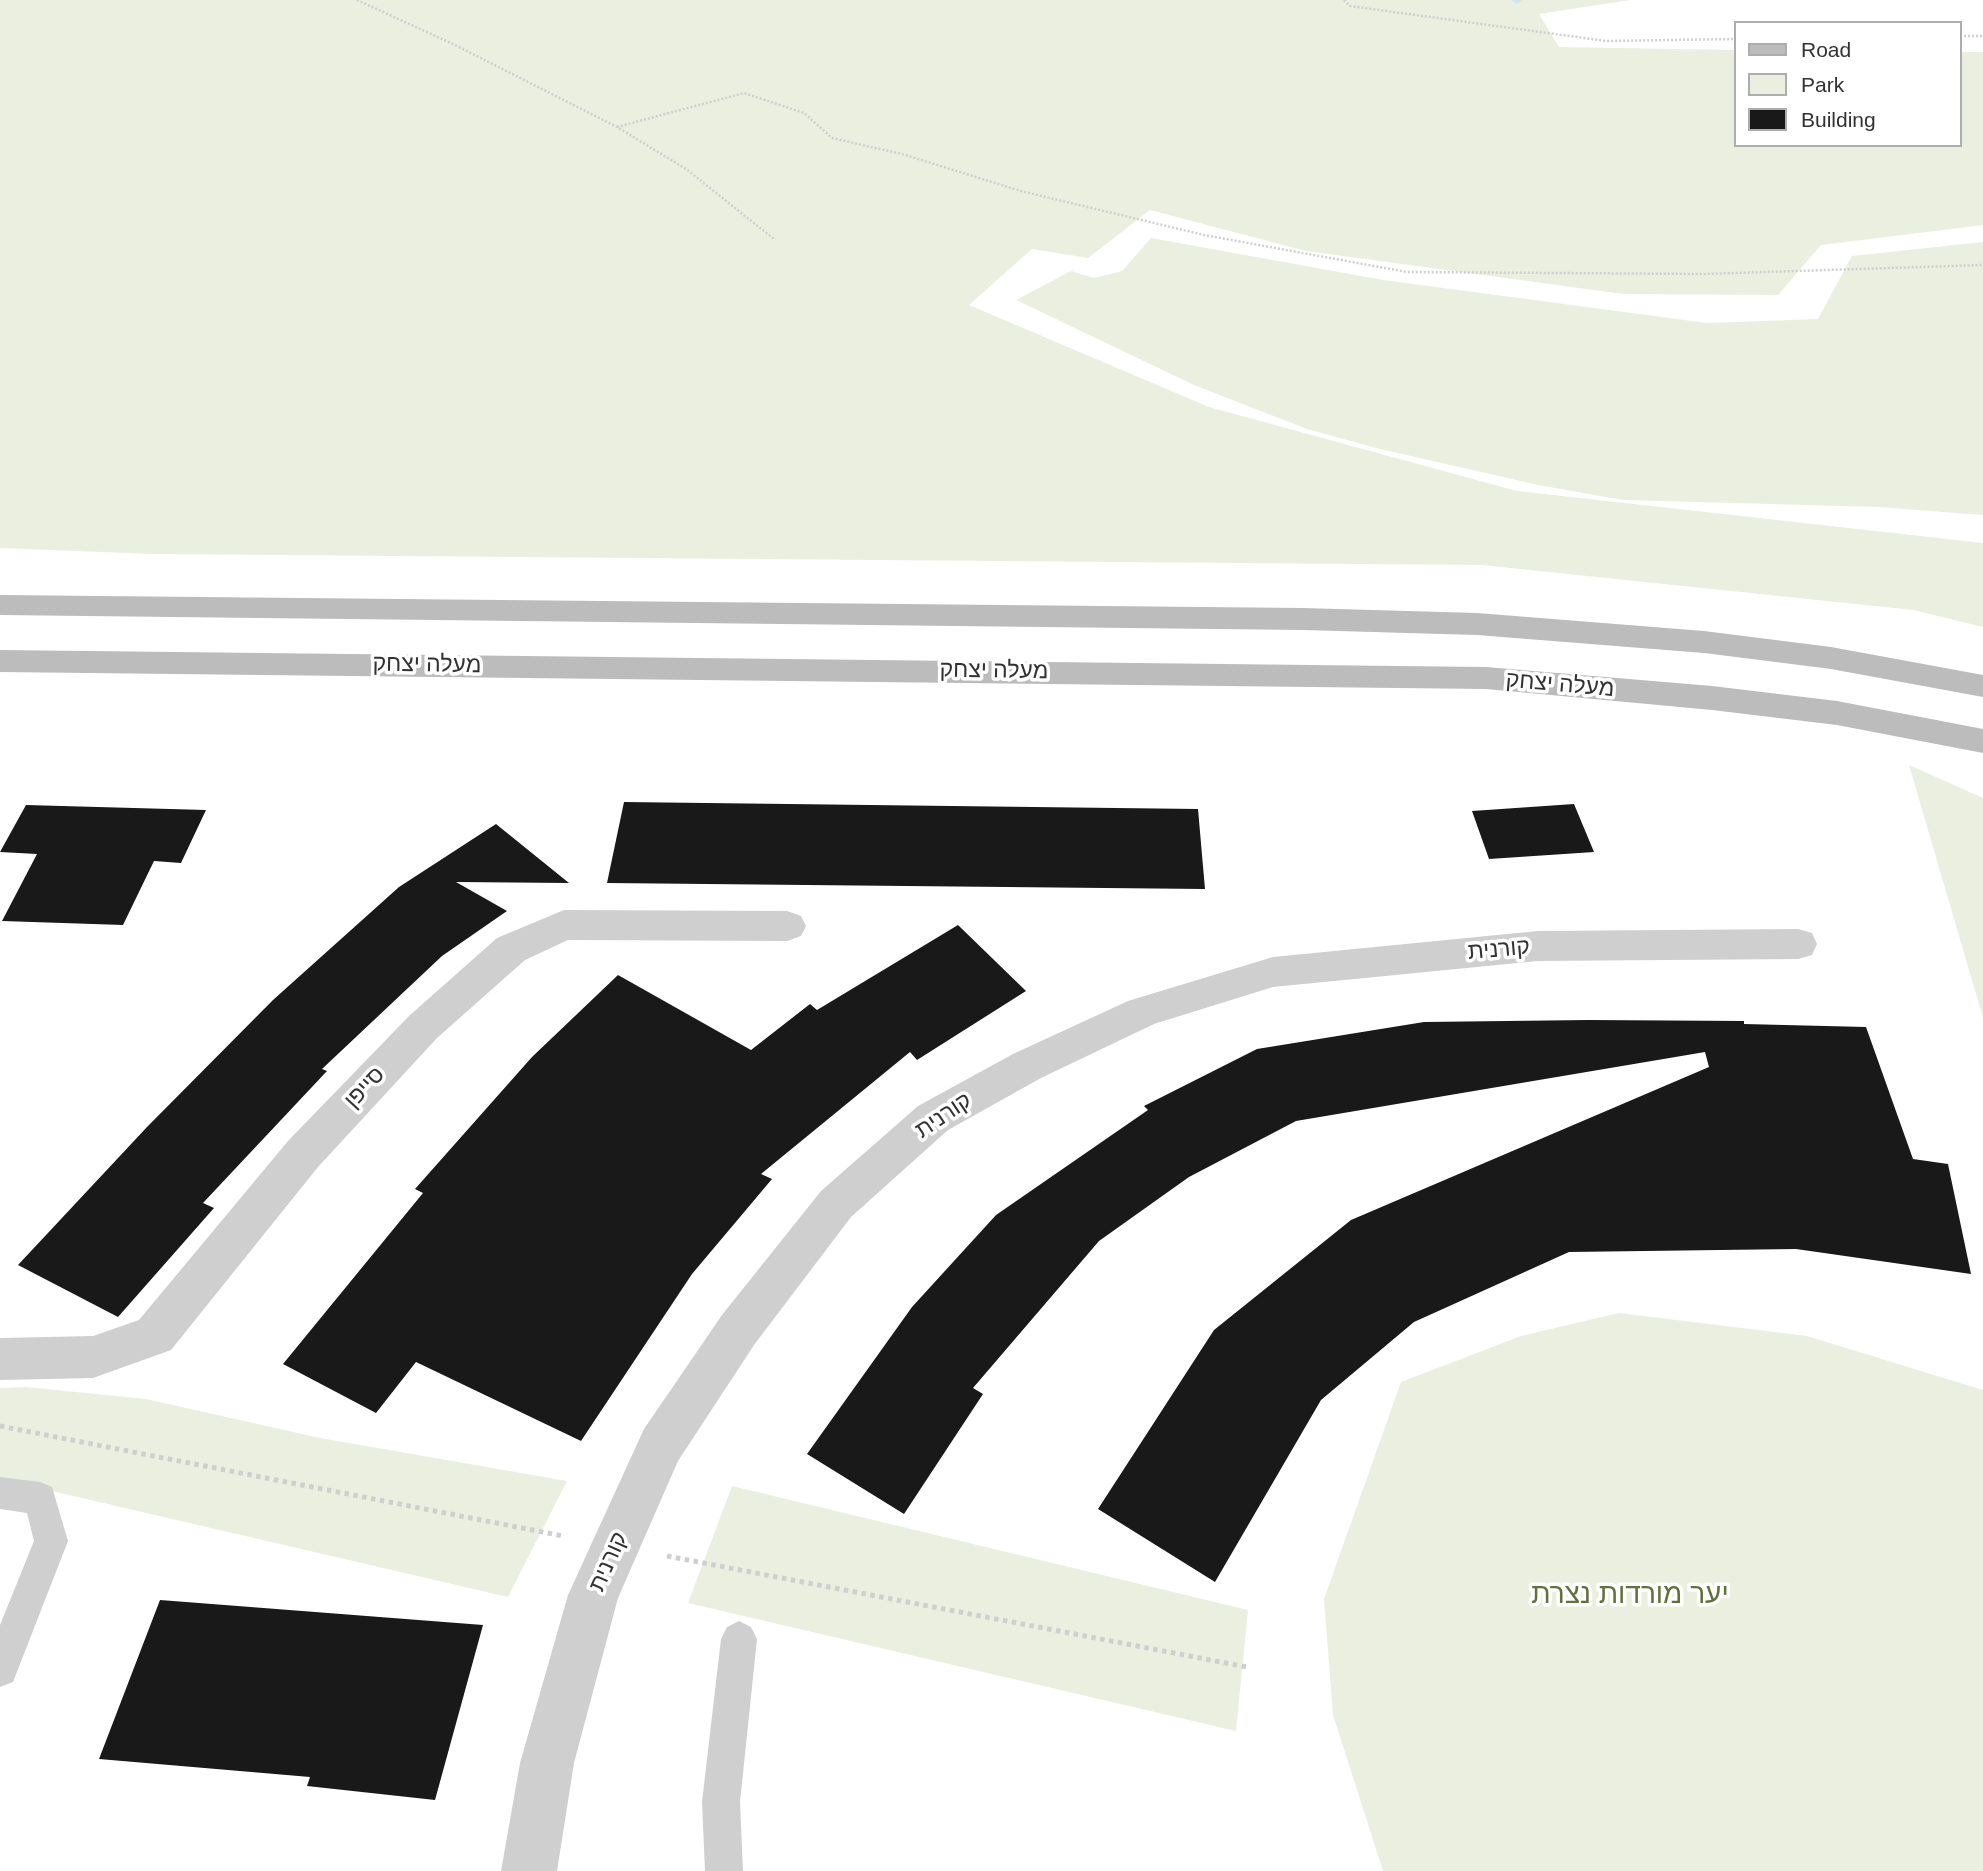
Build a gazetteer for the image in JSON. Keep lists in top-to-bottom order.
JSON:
{
  "streets": {
    "street": ["מעלה יצחק", "קורנית", "סייפן"]
  },
  "parks": ["יער מורדות נצרת"],
  "legend": ["Road", "Park", "Building"]
}
